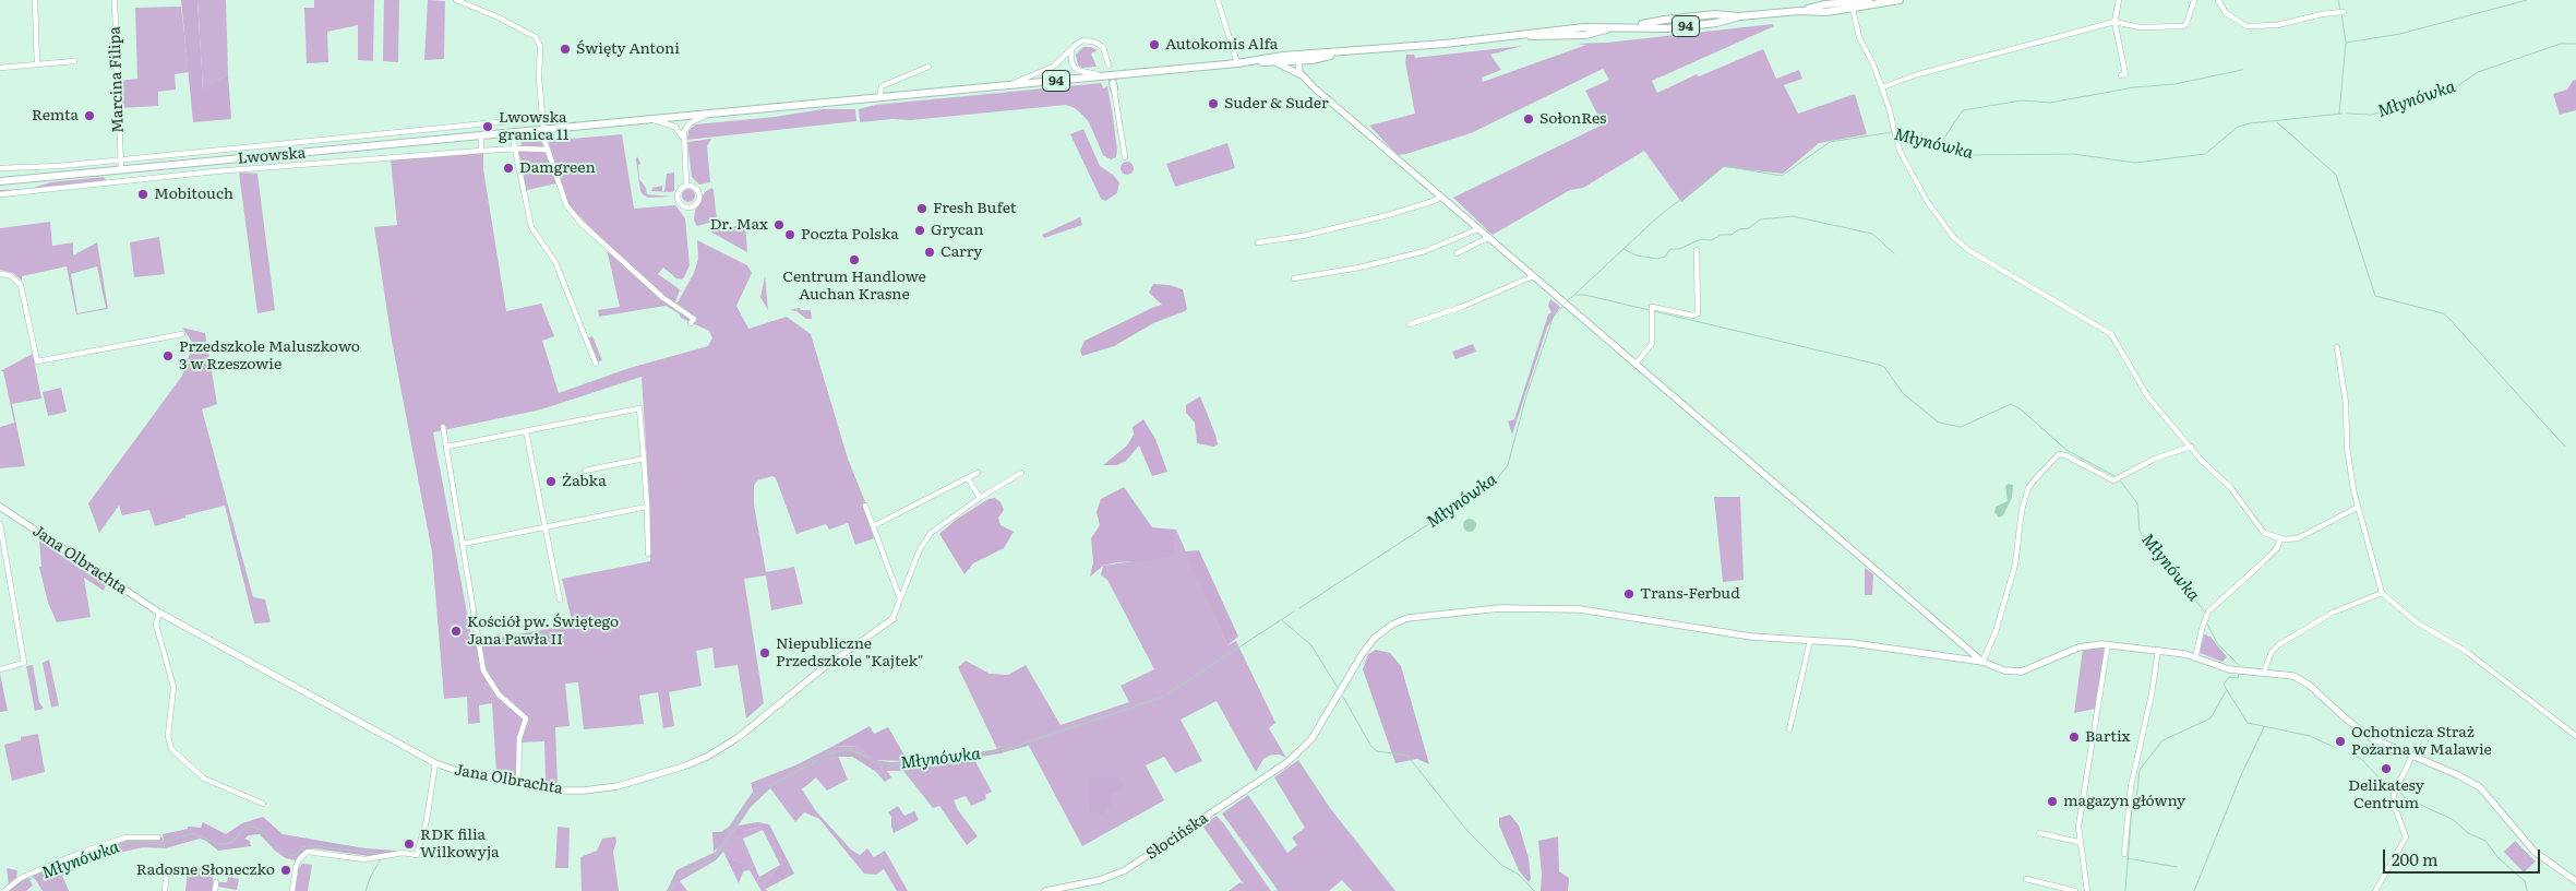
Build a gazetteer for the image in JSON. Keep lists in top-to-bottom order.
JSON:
{
  "streets": {
    "main road": ["94", "Lwowska"],
    "street": ["Marcina Filipa", "Jana Olbrachta", "Słocińska"]
  },
  "crossings": [
    ["94", "Lwowska"],
    ["Marcina Filipa", "Lwowska"]
  ],
  "water": ["Młynówka"],
  "places": [
    "Autokomis Alfa",
    "Święty Antoni",
    "Suder & Suder",
    "Remta",
    "SołonRes",
    "Lwowska granica 11",
    "Damgreen",
    "Mobitouch",
    "Fresh Bufet",
    "Dr. Max",
    "Grycan",
    "Poczta Polska",
    "Carry",
    "Centrum Handlowe Auchan Krasne",
    "Przedszkole Maluszkowo 3 w Rzeszowie",
    "Żabka",
    "Trans-Ferbud",
    "Kościół pw. Świętego Jana Pawła II",
    "Niepubliczne Przedszkole \"Kajtek\"",
    "Bartix",
    "Ochotnicza Straż Pożarna w Malawie",
    "Delikatesy Centrum",
    "magazyn główny",
    "RDK filia Wilkowyja",
    "Radosne Słoneczko"
  ],
  "scale_bar": "200 m"
}
